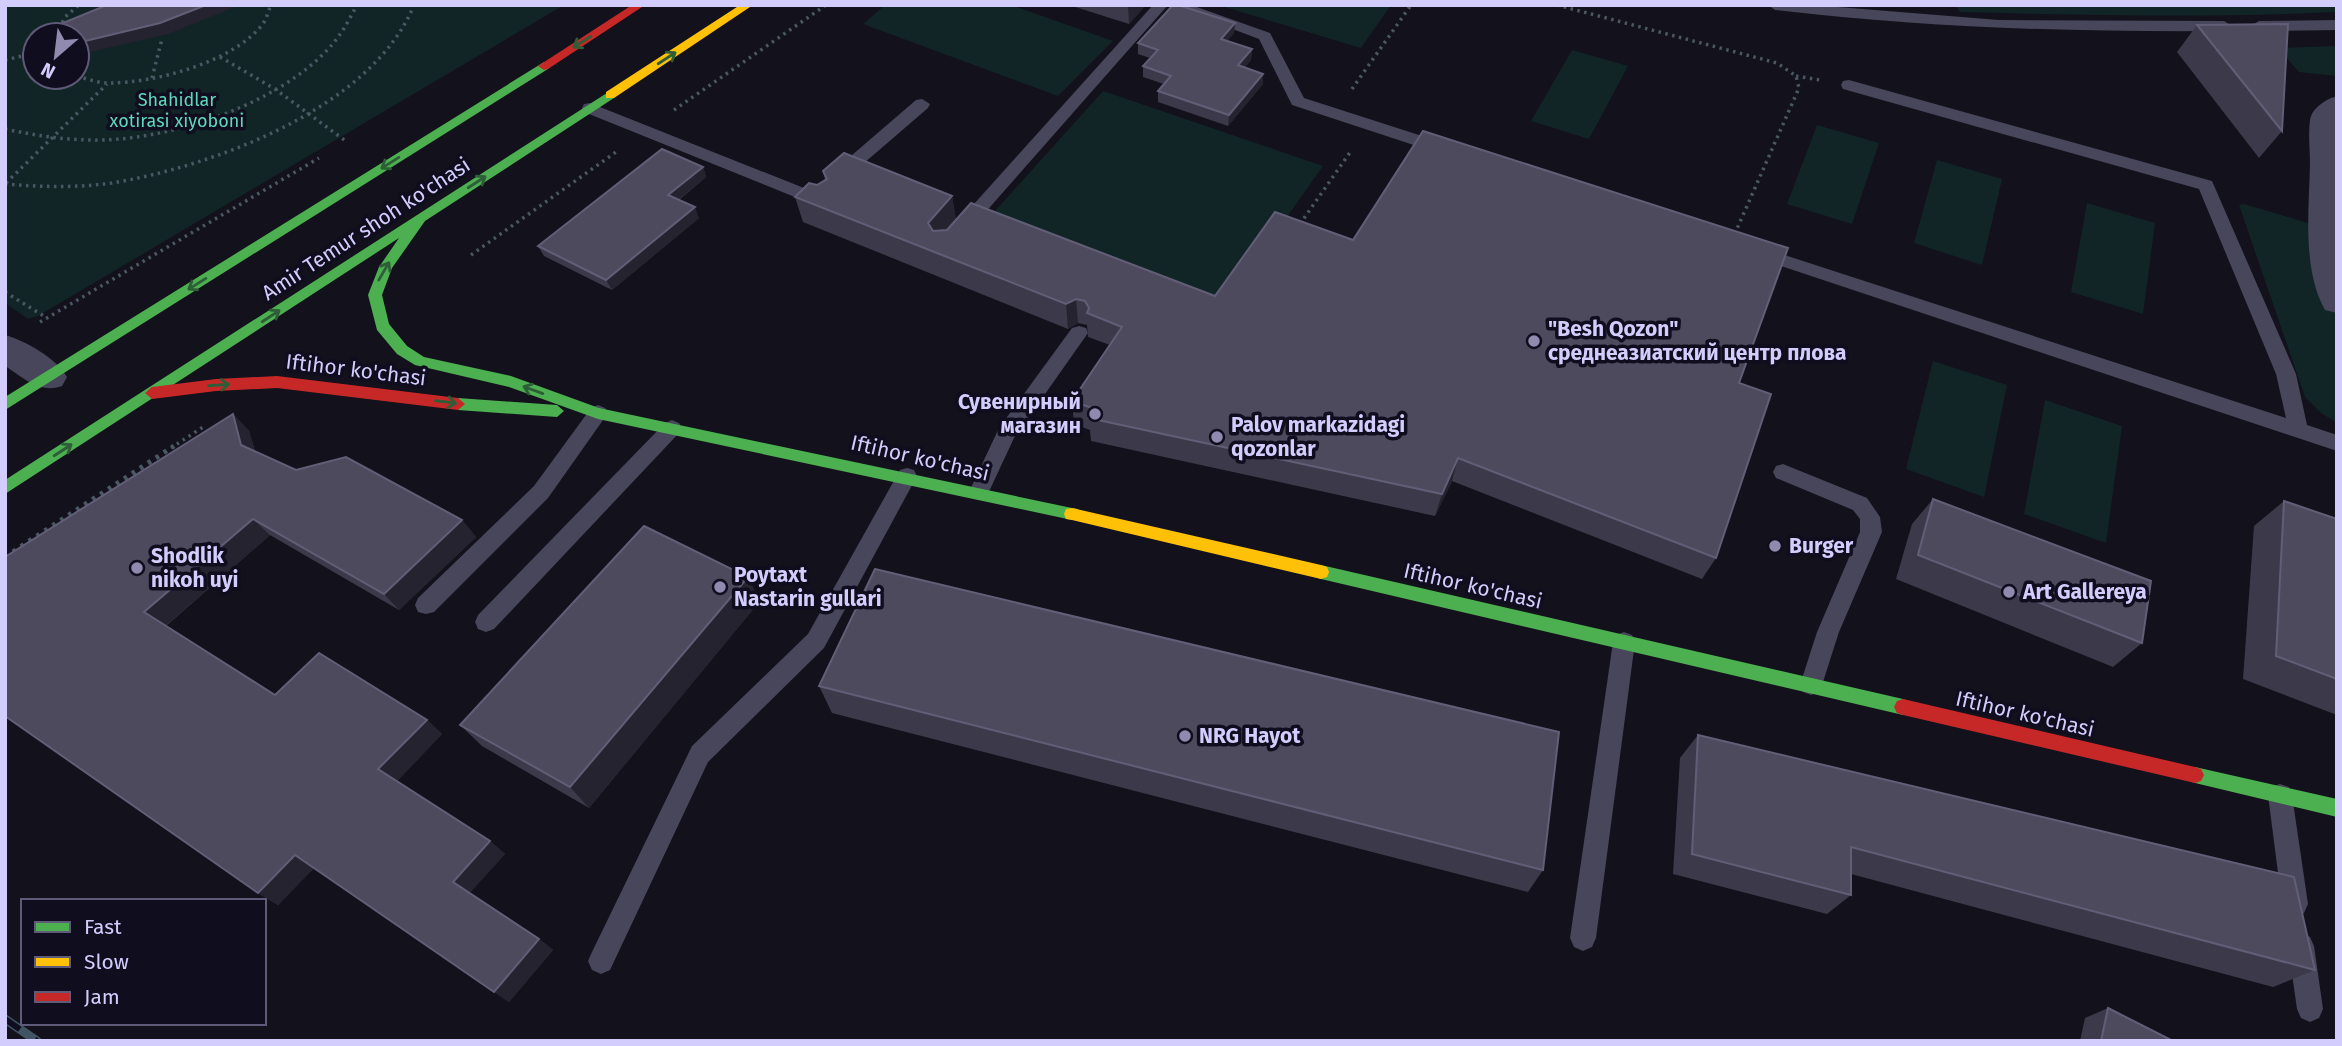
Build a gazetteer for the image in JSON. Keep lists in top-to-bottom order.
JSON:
{
  "streets": {
    "main road": ["Amir Temur shoh ko'chasi", "Iftihor ko'chasi"]
  },
  "crossings": [
    ["Amir Temur shoh ko'chasi", "Iftihor ko'chasi"]
  ],
  "parks": ["Shahidlar xotirasi xiyoboni"],
  "places": [
    "\"Besh Qozon\" среднеазиатский центр плова",
    "Сувенирный магазин",
    "Palov markazidagi qozonlar",
    "Burger",
    "Shodlik nikoh uyi",
    "Poytaxt Nastarin gullari",
    "Art Gallereya",
    "NRG Hayot"
  ],
  "legend": ["Fast", "Slow", "Jam"],
  "north": "bottom left"
}
